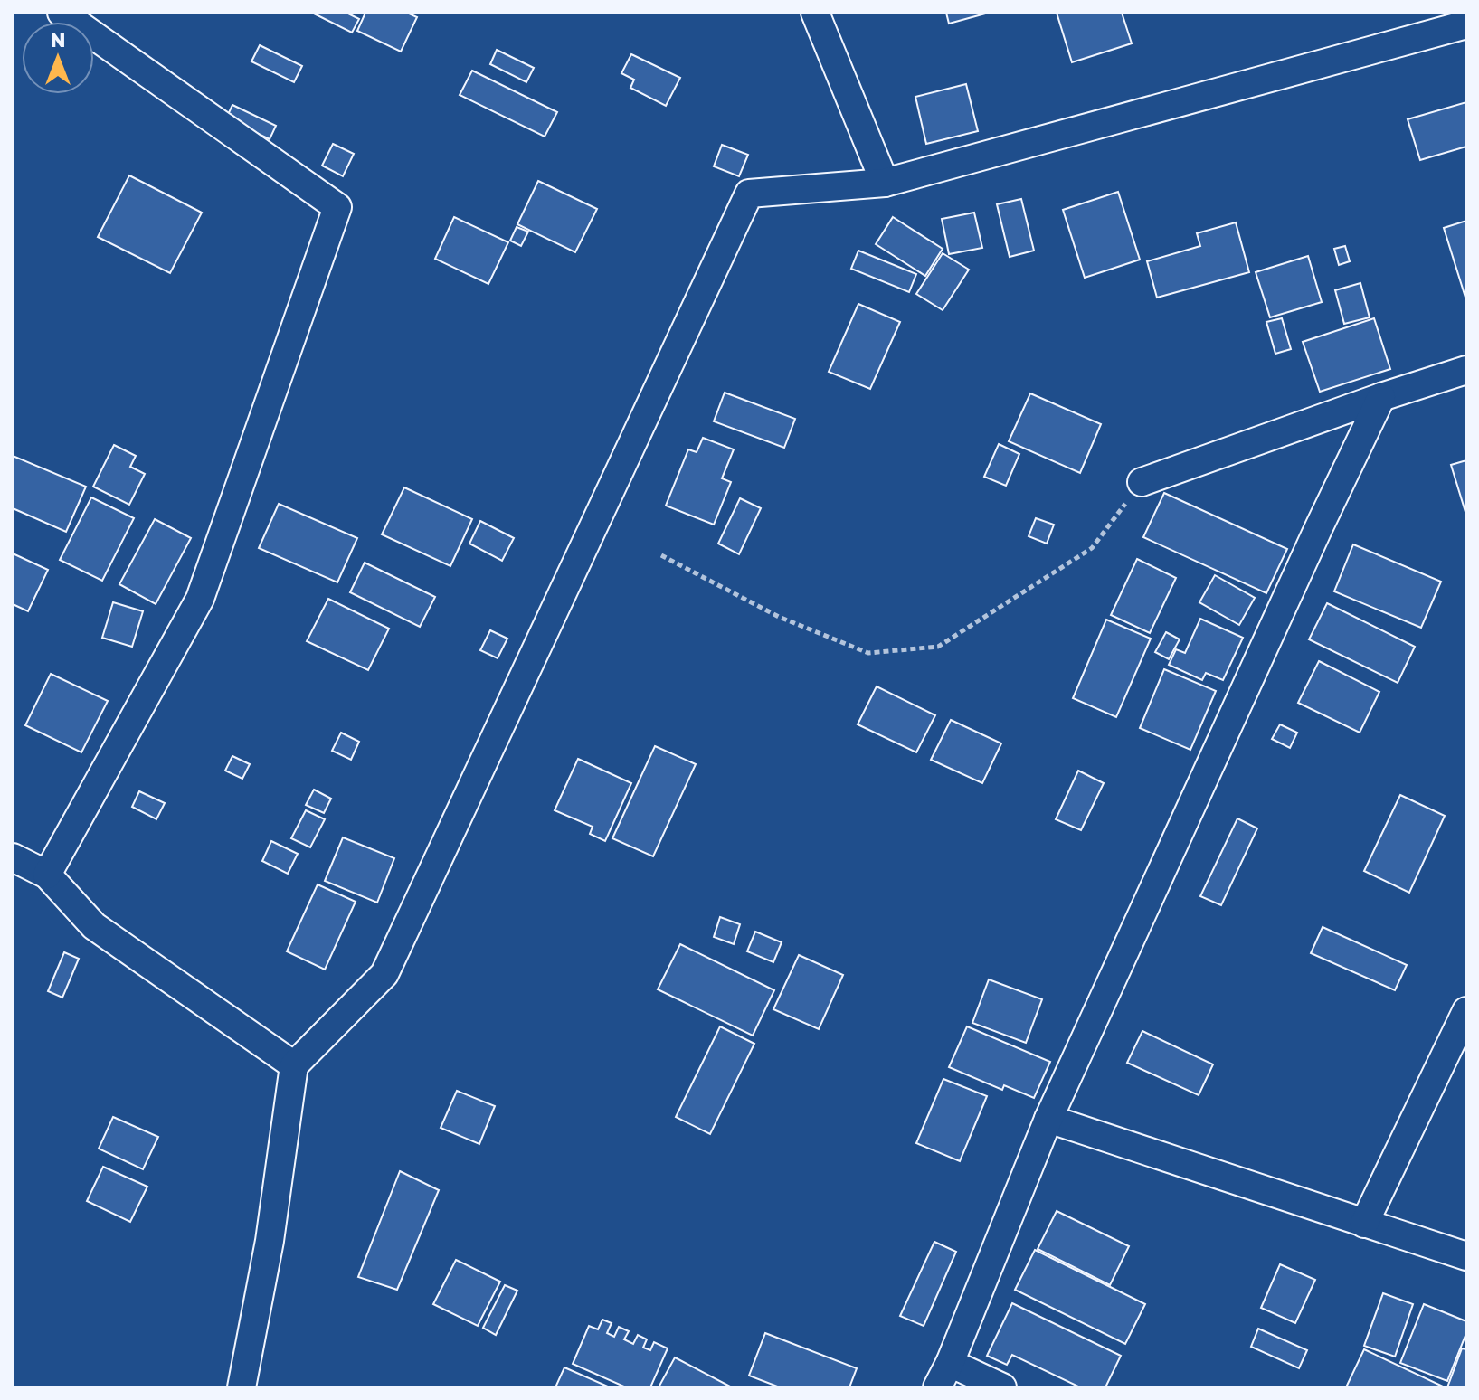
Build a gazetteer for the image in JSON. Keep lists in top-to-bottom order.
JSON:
{
  "north": "top"
}
